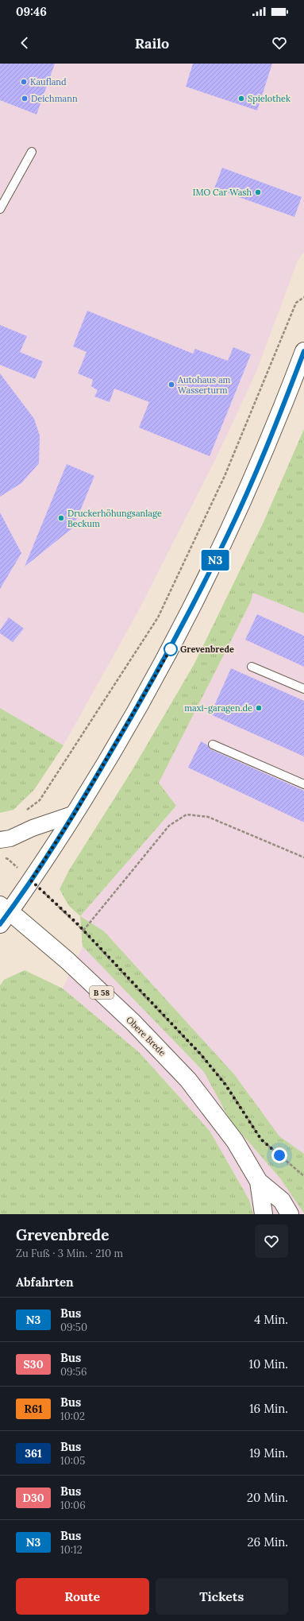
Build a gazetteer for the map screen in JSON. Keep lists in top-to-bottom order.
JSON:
{
  "streets": {
    "main road": ["B 58", "Obere Brede"]
  },
  "places": [
    "Kaufland",
    "Deichmann",
    "Spielothek",
    "IMO Car Wash",
    "Autohaus am Wasserturm",
    "Druckerhöhungsanlage Beckum",
    "Grevenbrede",
    "maxi-garagen.de"
  ],
  "lines": ["bus line N3"],
  "page": {
    "status": "09:46",
    "header": "Railo",
    "on_map": "N3",
    "heading": [
      ["Grevenbrede", "Zu Fuß · 3 Min. · 210 m"],
      "Abfahrten"
    ],
    "list": [
      {
        "mark": "N3",
        "name": "Bus",
        "note": "09:50",
        "value": "4 Min."
      },
      {
        "mark": "S30",
        "name": "Bus",
        "note": "09:56",
        "value": "10 Min."
      },
      {
        "mark": "R61",
        "name": "Bus",
        "note": "10:02",
        "value": "16 Min."
      },
      {
        "mark": "361",
        "name": "Bus",
        "note": "10:05",
        "value": "19 Min."
      },
      {
        "mark": "D30",
        "name": "Bus",
        "note": "10:06",
        "value": "20 Min."
      },
      {
        "mark": "N3",
        "name": "Bus",
        "note": "10:12",
        "value": "26 Min."
      }
    ],
    "buttons": ["Route", "Tickets"]
  }
}
